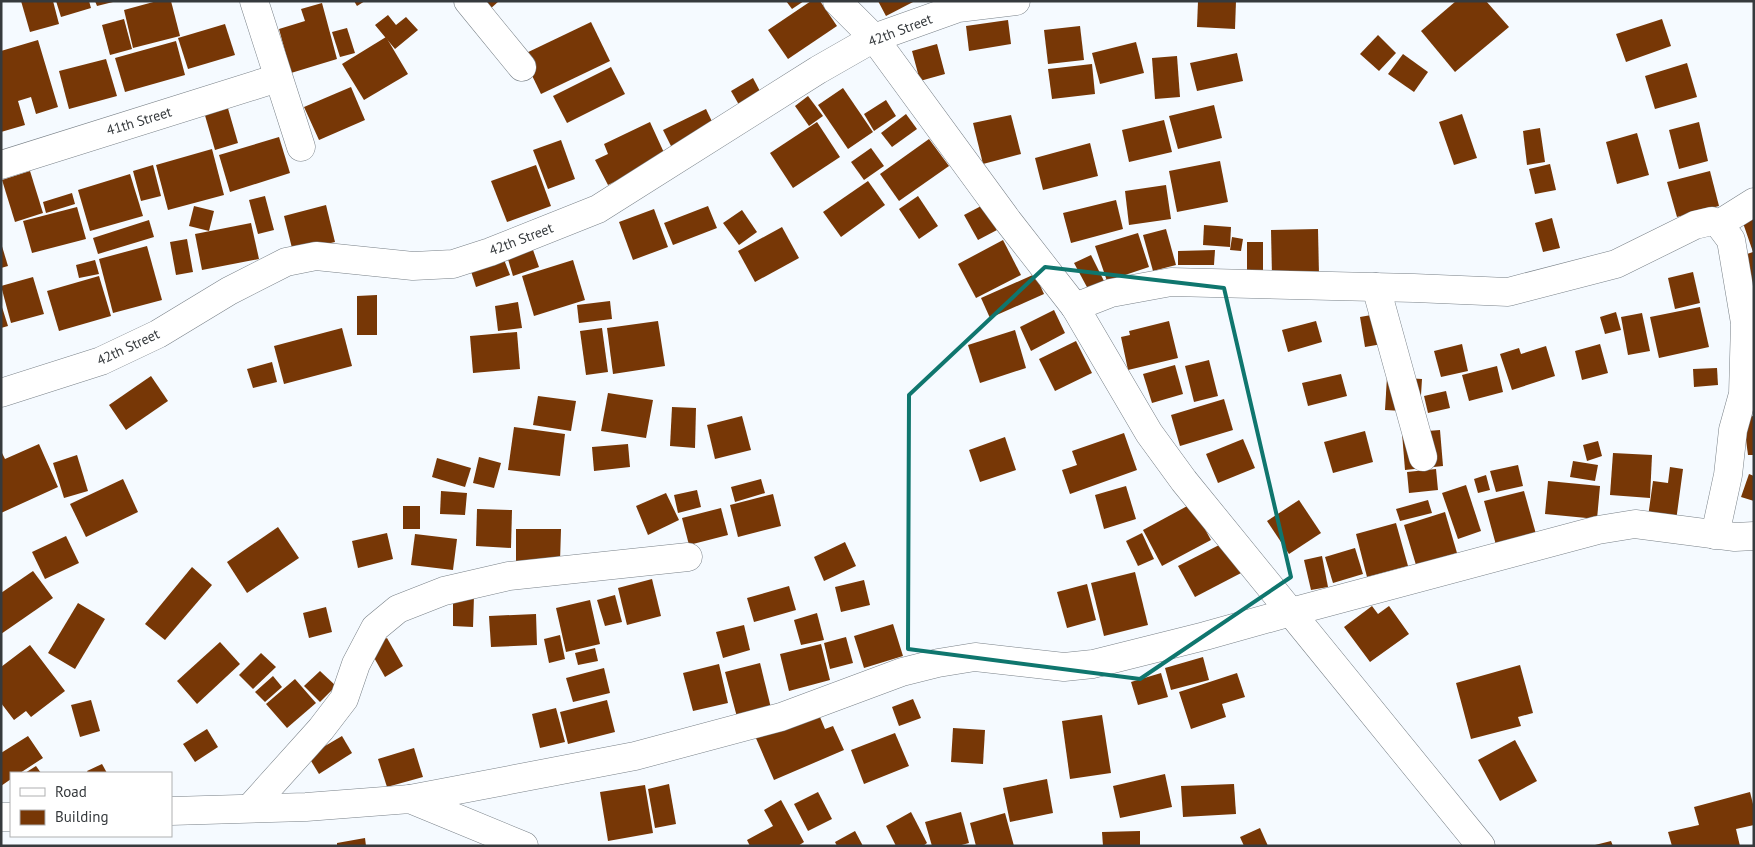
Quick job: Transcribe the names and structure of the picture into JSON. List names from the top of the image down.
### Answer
{
  "streets": {
    "street": ["42th Street", "41th Street"]
  },
  "legend": ["Road", "Building"]
}
